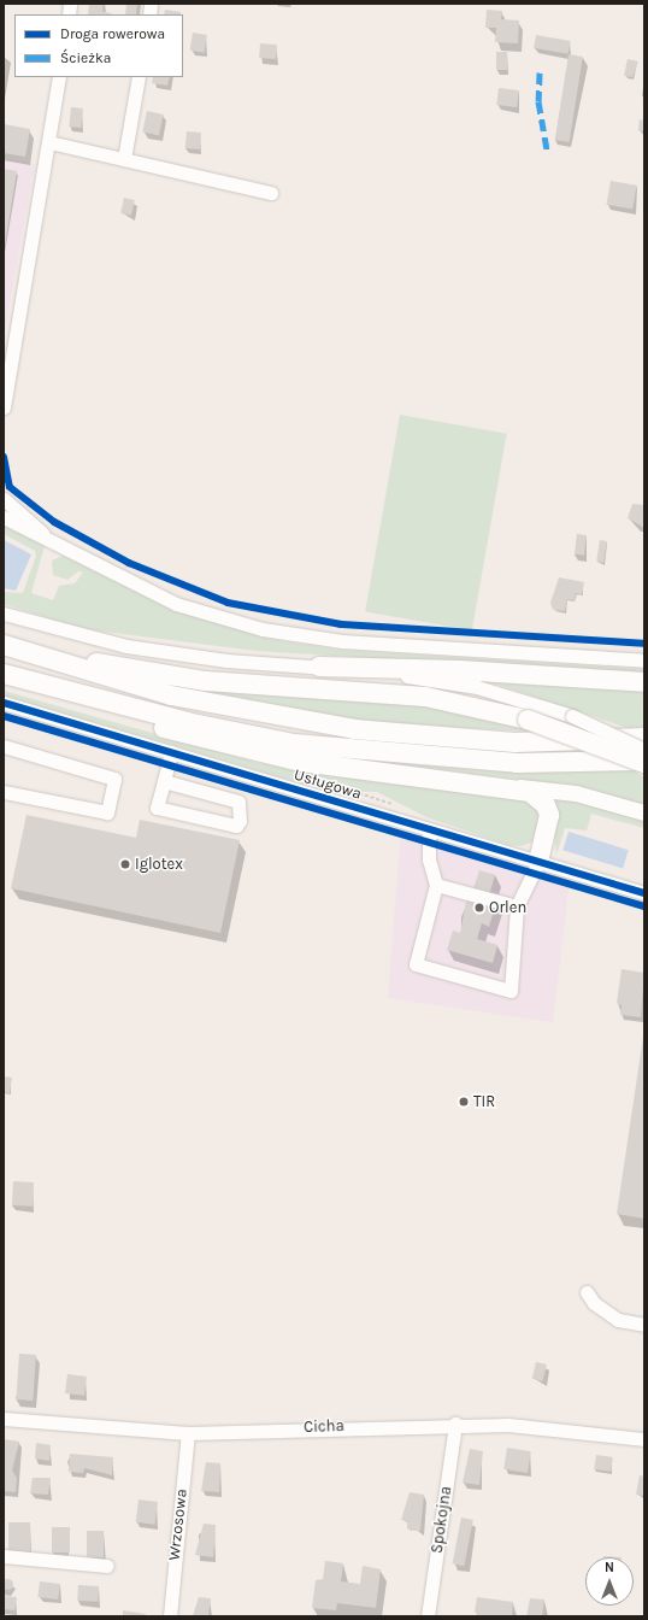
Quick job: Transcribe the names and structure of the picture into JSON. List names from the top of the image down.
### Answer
{
  "streets": {
    "street": [
      "Usługowa",
      "Cicha",
      "Spokojna",
      "Wrzosowa"
    ]
  },
  "crossings": [
    ["Cicha", "Spokojna"],
    ["Cicha", "Wrzosowa"]
  ],
  "places": ["Iglotex", "Orlen", "TIR"],
  "legend": ["Droga rowerowa", "Ścieżka"],
  "north": "top"
}
